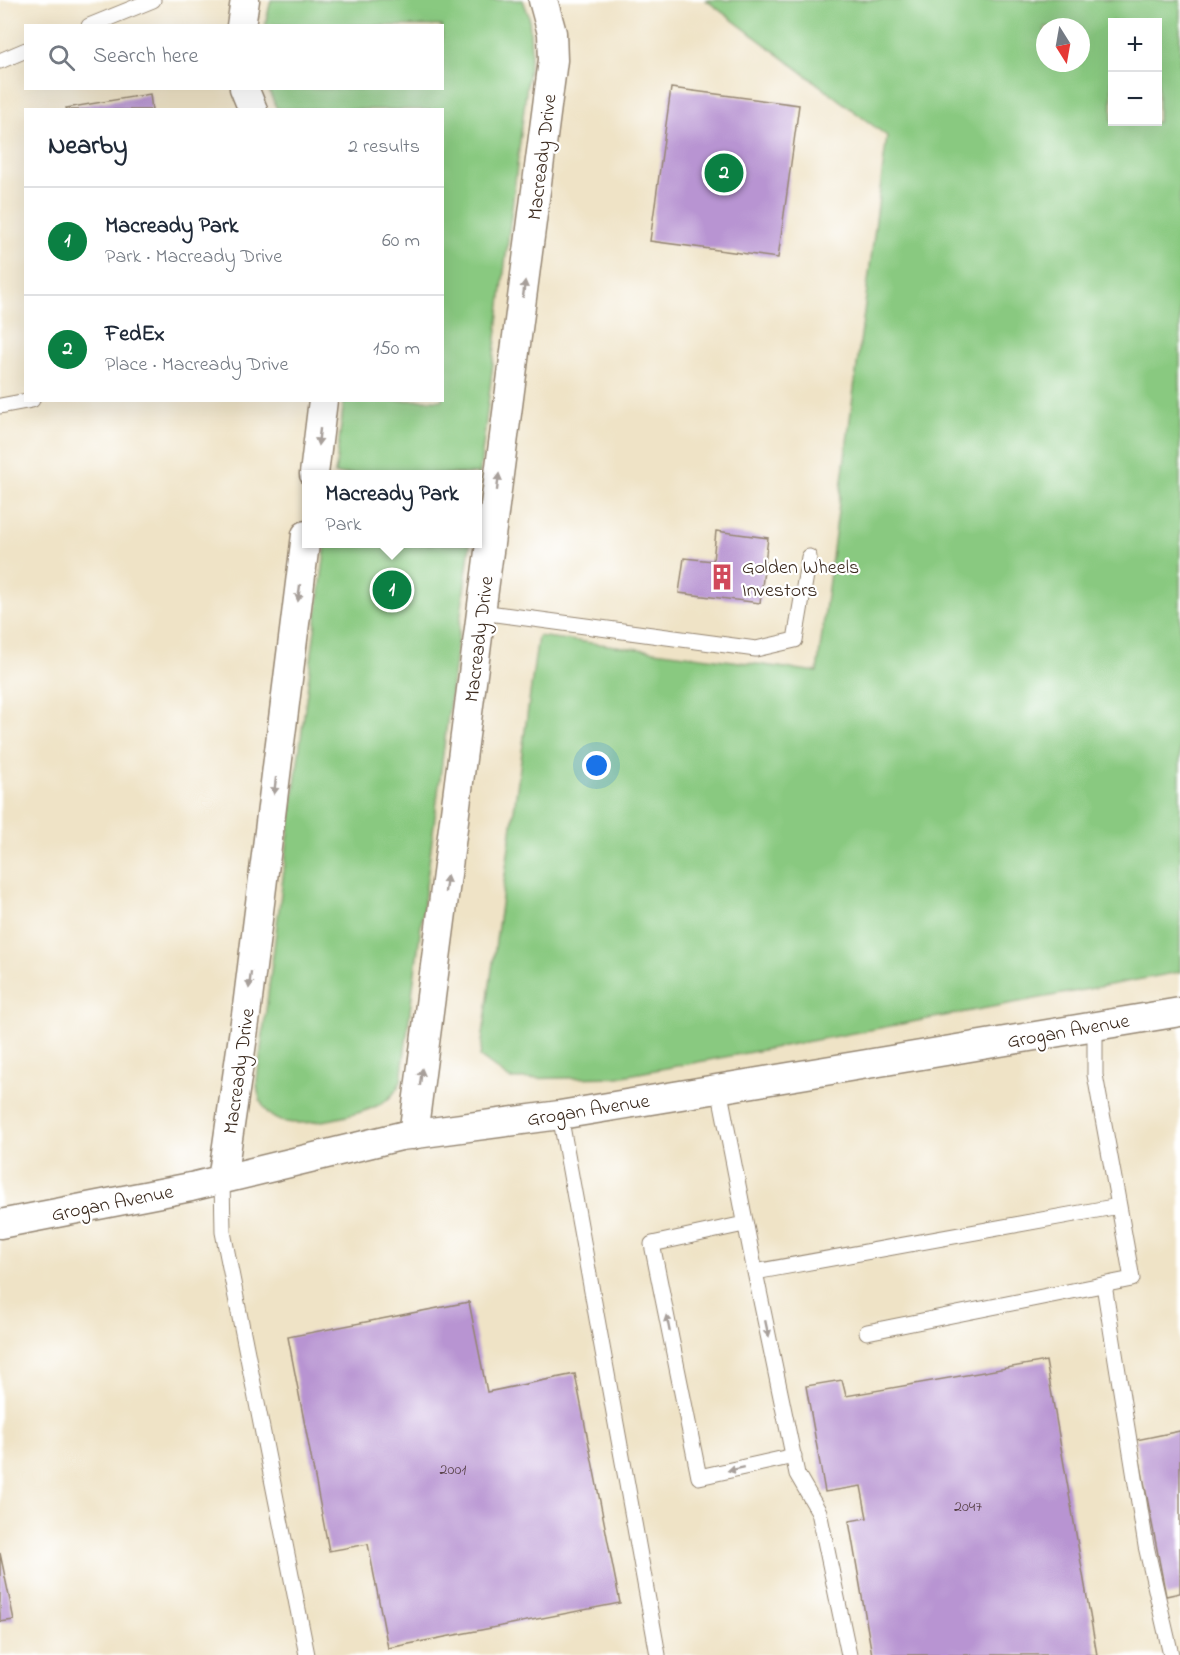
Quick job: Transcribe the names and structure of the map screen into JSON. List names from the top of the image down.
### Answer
{
  "streets": {
    "street": ["Macready Drive", "Grogan Avenue"]
  },
  "crossings": [
    ["Macready Drive", "Grogan Avenue"]
  ],
  "places": {
    "building": ["Golden Wheels Investors"]
  },
  "house_numbers": ["2001", "2047"],
  "north": "bottom",
  "page": {
    "map_buttons": ["+", "−"],
    "search": "Search here",
    "heading": ["Nearby", "2 results"],
    "pins": ["2", "1"],
    "list": [
      {
        "mark": "1",
        "name": "Macready Park",
        "note": "Park · Macready Drive",
        "value": "60 m"
      },
      {
        "mark": "2",
        "name": "FedEx",
        "note": "Place · Macready Drive",
        "value": "150 m"
      }
    ],
    "popup": ["Macready Park", "Park"]
  }
}
